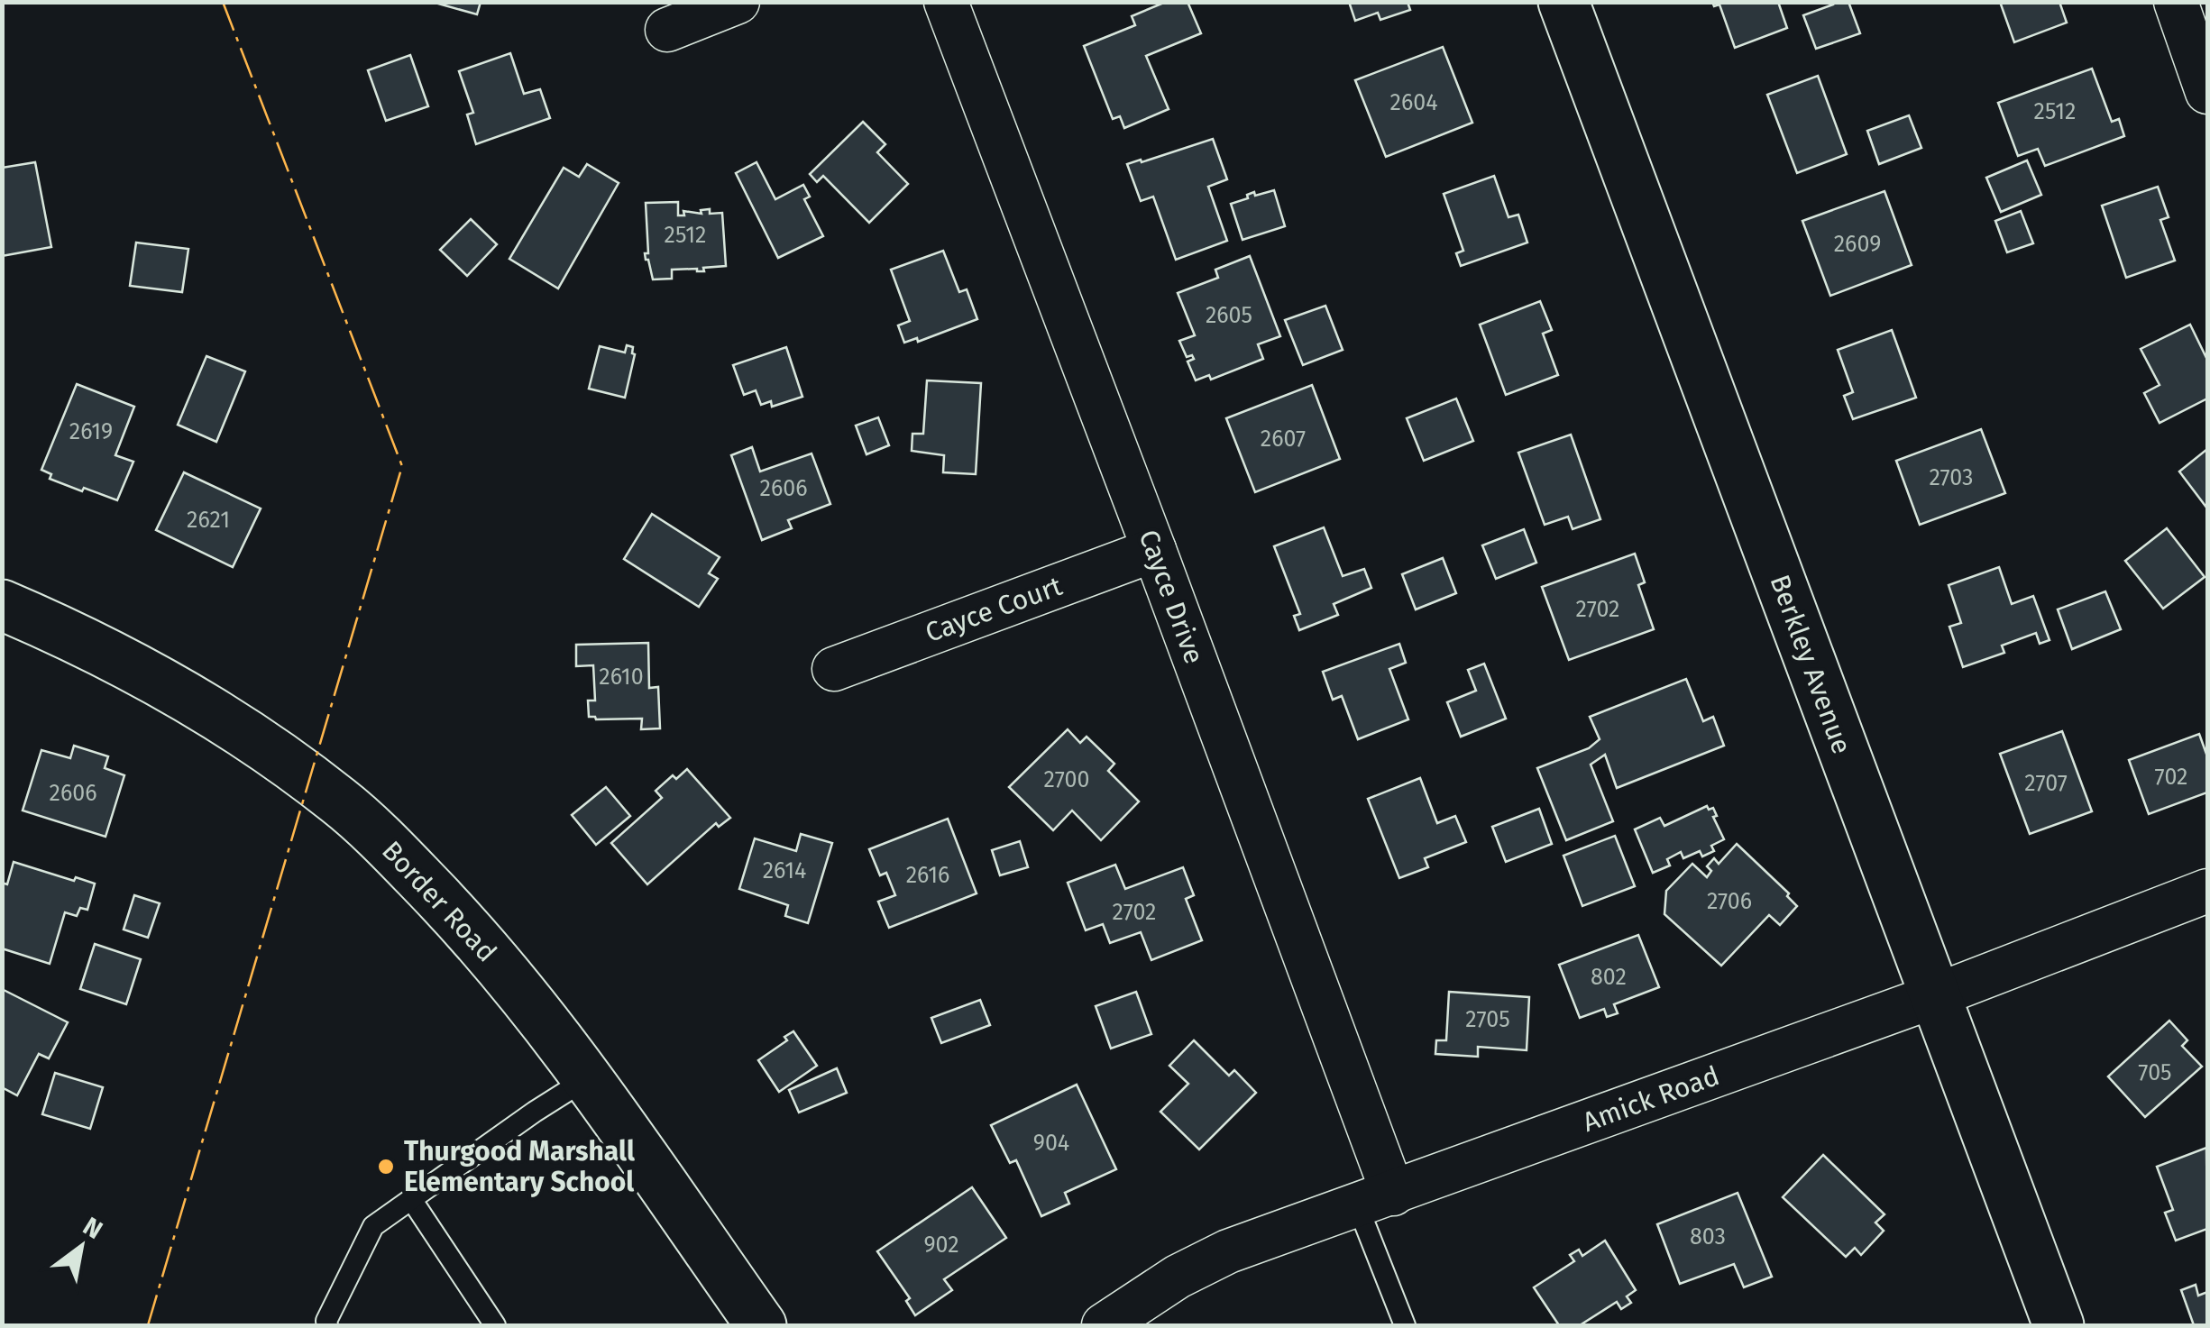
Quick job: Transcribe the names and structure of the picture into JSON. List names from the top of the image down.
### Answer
{
  "streets": {
    "street": [
      "Cayce Drive",
      "Cayce Court",
      "Berkley Avenue",
      "Border Road",
      "Amick Road"
    ]
  },
  "crossings": [
    ["Cayce Drive", "Cayce Court"],
    ["Cayce Drive", "Amick Road"],
    ["Berkley Avenue", "Amick Road"]
  ],
  "places": ["Thurgood Marshall Elementary School"],
  "house_numbers": [
    "2604",
    "2512",
    "2512",
    "2609",
    "2605",
    "2619",
    "2607",
    "2703",
    "2606",
    "2621",
    "2702",
    "2610",
    "702",
    "2700",
    "2707",
    "2606",
    "2614",
    "2616",
    "2706",
    "2702",
    "802",
    "2705",
    "705",
    "904",
    "803",
    "902"
  ],
  "north": "top right"
}
